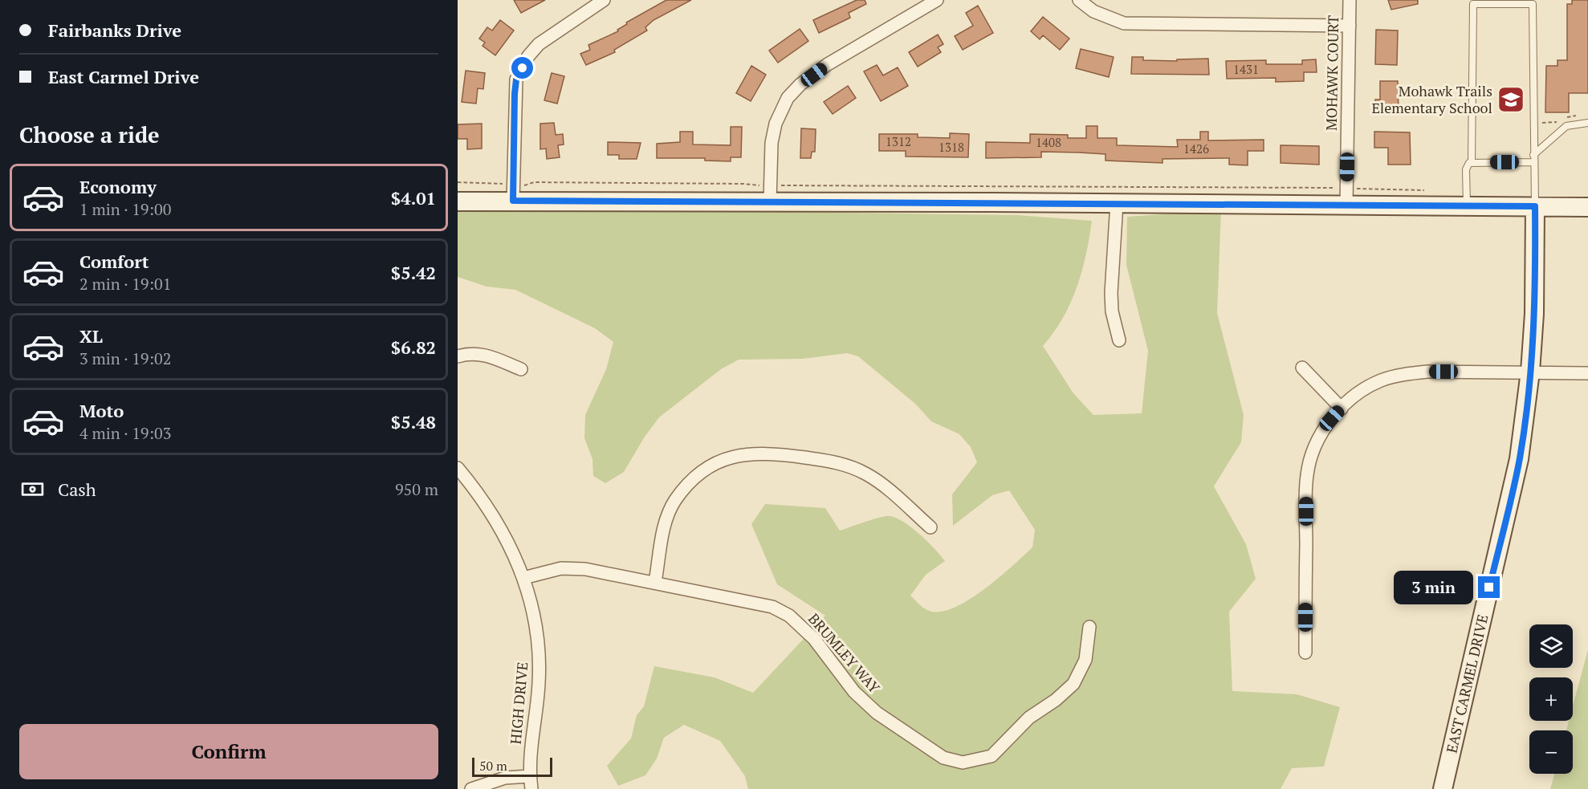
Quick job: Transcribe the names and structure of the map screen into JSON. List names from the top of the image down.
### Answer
{
  "streets": {
    "street": [
      "MOHAWK COURT",
      "BRUMLEY WAY",
      "EAST CARMEL DRIVE",
      "HIGH DRIVE"
    ]
  },
  "crossings": [
    ["BRUMLEY WAY", "HIGH DRIVE"]
  ],
  "places": {
    "school or university": ["Mohawk Trails Elementary School"]
  },
  "house_numbers": [
    "1431",
    "1312",
    "1408",
    "1318",
    "1426"
  ],
  "scale_bar": "50 m",
  "page": {
    "banner": ["Fairbanks Drive", "East Carmel Drive"],
    "heading": "Choose a ride",
    "list": [
      {
        "name": "Economy",
        "note": "1 min · 19:00",
        "value": "$4.01"
      },
      {
        "name": "Comfort",
        "note": "2 min · 19:01",
        "value": "$5.42"
      },
      {
        "name": "XL",
        "note": "3 min · 19:02",
        "value": "$6.82"
      },
      {
        "name": "Moto",
        "note": "4 min · 19:03",
        "value": "$5.48"
      }
    ],
    "pay": ["Cash", "950 m"],
    "bubble": "3 min",
    "map_buttons": ["+", "−"],
    "buttons": "Confirm",
    "scale": "50 m"
  }
}
